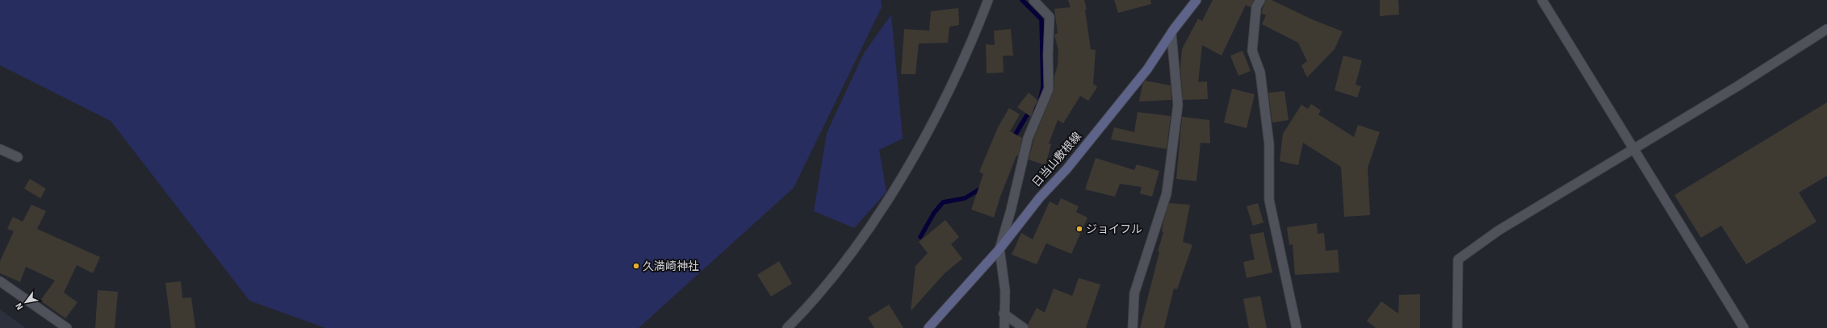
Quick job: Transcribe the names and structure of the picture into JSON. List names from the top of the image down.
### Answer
{
  "streets": {
    "main road": ["日当山敷根線"]
  },
  "places": ["ジョイフル", "久満崎神社"],
  "north": "bottom left"
}
